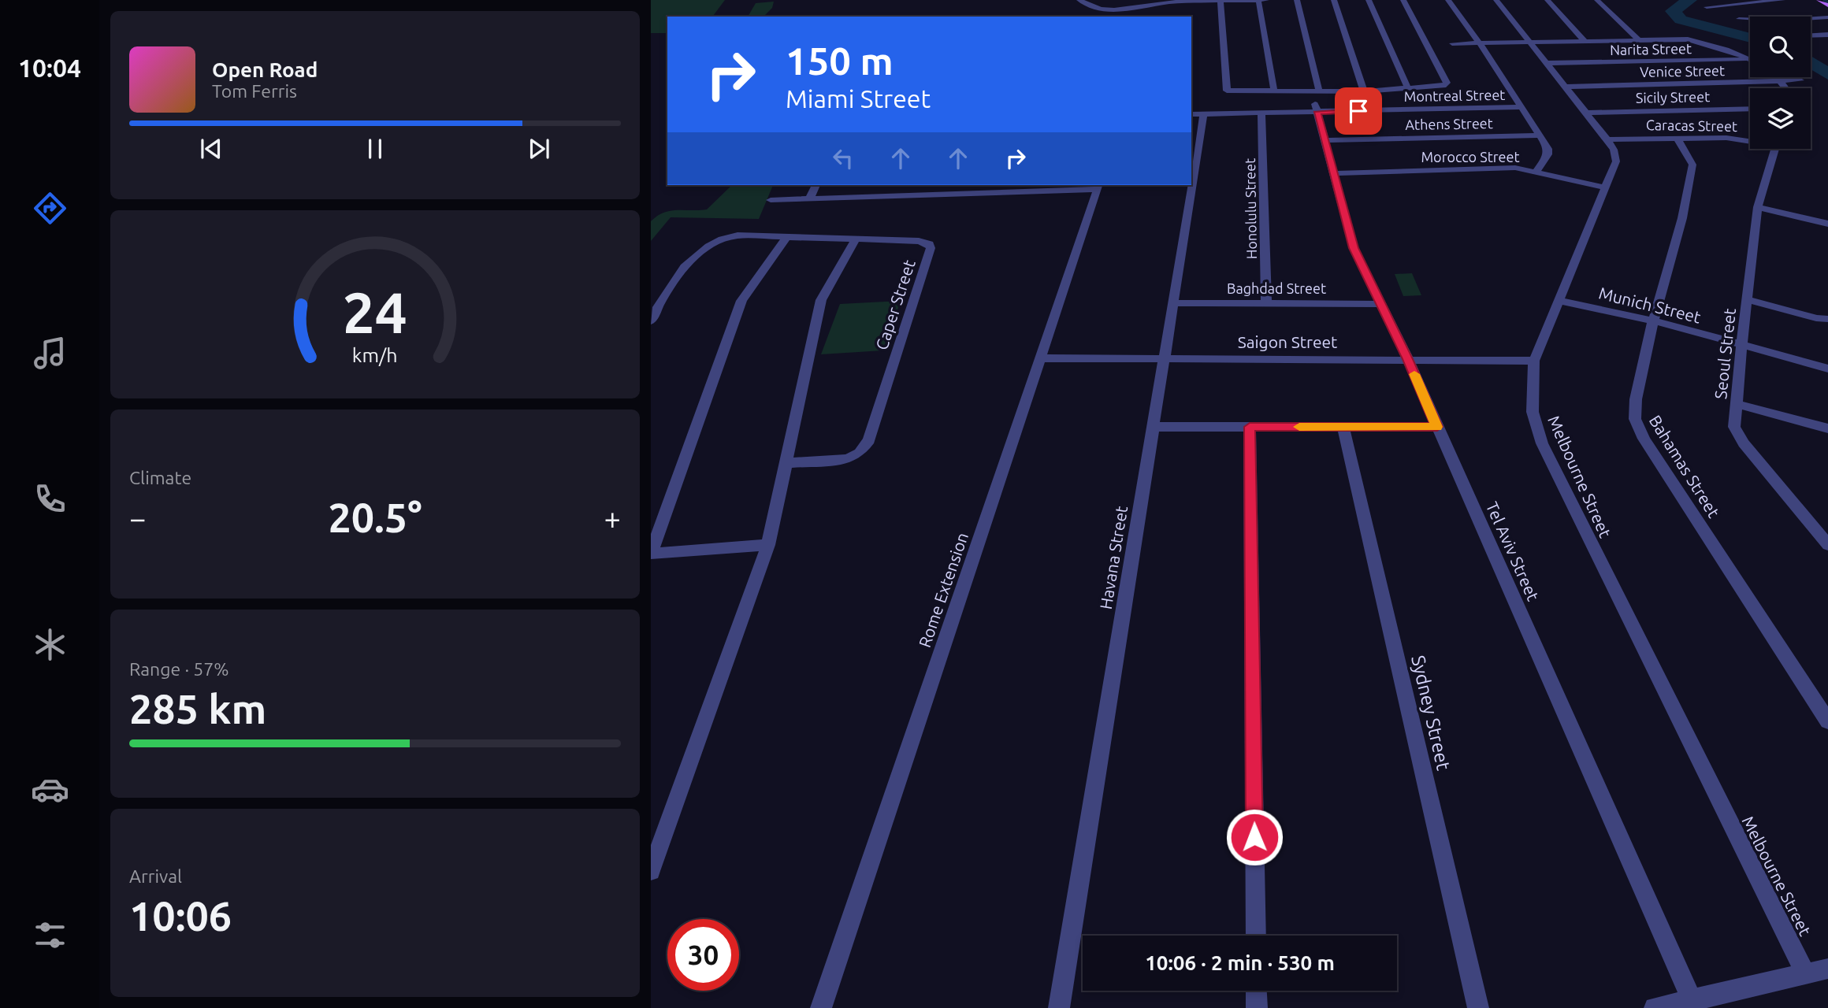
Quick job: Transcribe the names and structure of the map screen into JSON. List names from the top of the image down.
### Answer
{
  "streets": {
    "street": [
      "Narita Street",
      "Venice Street",
      "Montreal Street",
      "Sicily Street",
      "Athens Street",
      "Caracas Street",
      "Morocco Street",
      "Honolulu Street",
      "Baghdad Street",
      "Caper Street",
      "Munich Street",
      "Saigon Street",
      "Seoul Street",
      "Bahamas Street",
      "Melbourne Street",
      "Tel Aviv Street",
      "Havana Street",
      "Rome Extension",
      "Sydney Street"
    ]
  },
  "crossings": [
    ["Narita Street", "Melbourne Street"],
    ["Venice Street", "Melbourne Street"],
    ["Montreal Street", "Honolulu Street"],
    ["Montreal Street", "Tel Aviv Street"],
    ["Montreal Street", "Havana Street"],
    ["Sicily Street", "Melbourne Street"],
    ["Athens Street", "Tel Aviv Street"],
    ["Caracas Street", "Bahamas Street"],
    ["Caracas Street", "Melbourne Street"],
    ["Morocco Street", "Melbourne Street"],
    ["Morocco Street", "Tel Aviv Street"],
    ["Honolulu Street", "Baghdad Street"],
    ["Baghdad Street", "Tel Aviv Street"],
    ["Baghdad Street", "Havana Street"],
    ["Munich Street", "Seoul Street"],
    ["Munich Street", "Bahamas Street"],
    ["Munich Street", "Melbourne Street"],
    ["Saigon Street", "Melbourne Street"],
    ["Saigon Street", "Tel Aviv Street"],
    ["Saigon Street", "Havana Street"],
    ["Saigon Street", "Rome Extension"]
  ],
  "page": {
    "tabs": "10:04",
    "turn": ["150 m", "Miami Street"],
    "song": ["Open Road", "Tom Ferris"],
    "tile": [
      "Climate",
      ["Range · 57%", "285 km"],
      ["Arrival", "10:06"]
    ],
    "heat": ["−", "20.5°", "+"],
    "limit": "30",
    "trip": "10:06 · 2 min · 530 m",
    "gauge": ["24", "km/h"]
  }
}
